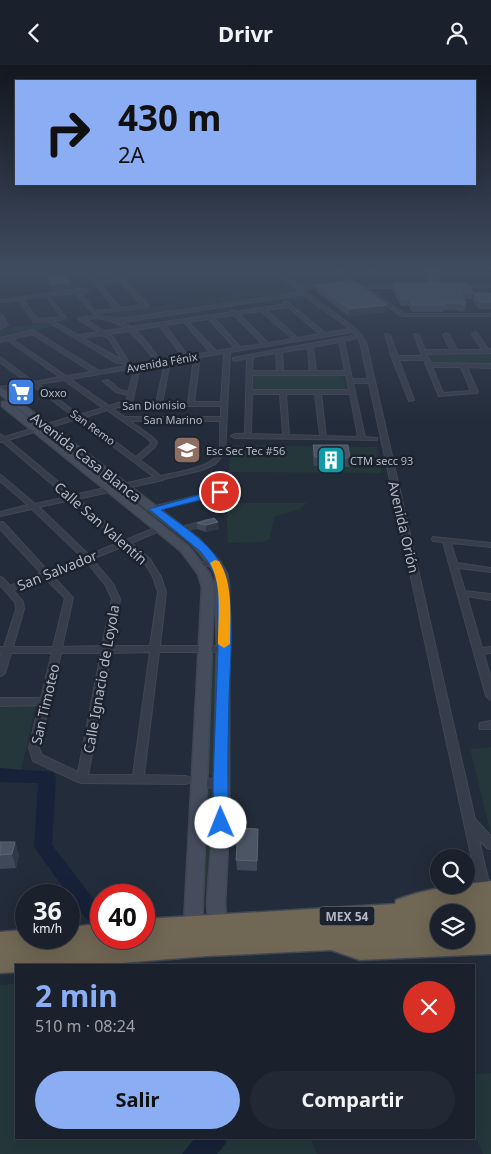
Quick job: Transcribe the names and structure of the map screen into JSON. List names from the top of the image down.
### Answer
{
  "streets": {
    "highway": ["MEX 54"],
    "street": [
      "Avenida Fénix",
      "San Dionisio",
      "San Marino",
      "San Remo",
      "Avenida Casa Blanca",
      "Calle San Valentín",
      "Avenida Orión",
      "San Salvador",
      "Calle Ignacio de Loyola",
      "San Timoteo"
    ]
  },
  "crossings": [
    ["Avenida Fénix", "San Remo"],
    ["Avenida Fénix", "Avenida Casa Blanca"],
    ["Avenida Fénix", "Avenida Orión"],
    ["San Dionisio", "San Remo"],
    ["San Dionisio", "Avenida Casa Blanca"],
    ["San Dionisio", "Calle San Valentín"],
    ["Avenida Casa Blanca", "San Salvador"],
    ["Avenida Casa Blanca", "MEX 54"],
    ["Calle San Valentín", "San Salvador"],
    ["Calle San Valentín", "San Timoteo"],
    ["Avenida Orión", "MEX 54"],
    ["San Salvador", "Calle Ignacio de Loyola"],
    ["San Salvador", "San Timoteo"],
    ["Calle Ignacio de Loyola", "San Timoteo"]
  ],
  "places": {
    "supermarket": ["Oxxo"],
    "school or university": ["Esc Sec Tec #56"],
    "building": ["CTM secc 93"]
  },
  "page": {
    "header": "Drivr",
    "turn": ["430 m", "2A"],
    "speed": "36 km/h",
    "limit": "40",
    "heading": ["2 min", "510 m · 08:24"],
    "buttons": ["Salir", "Compartir"]
  }
}
